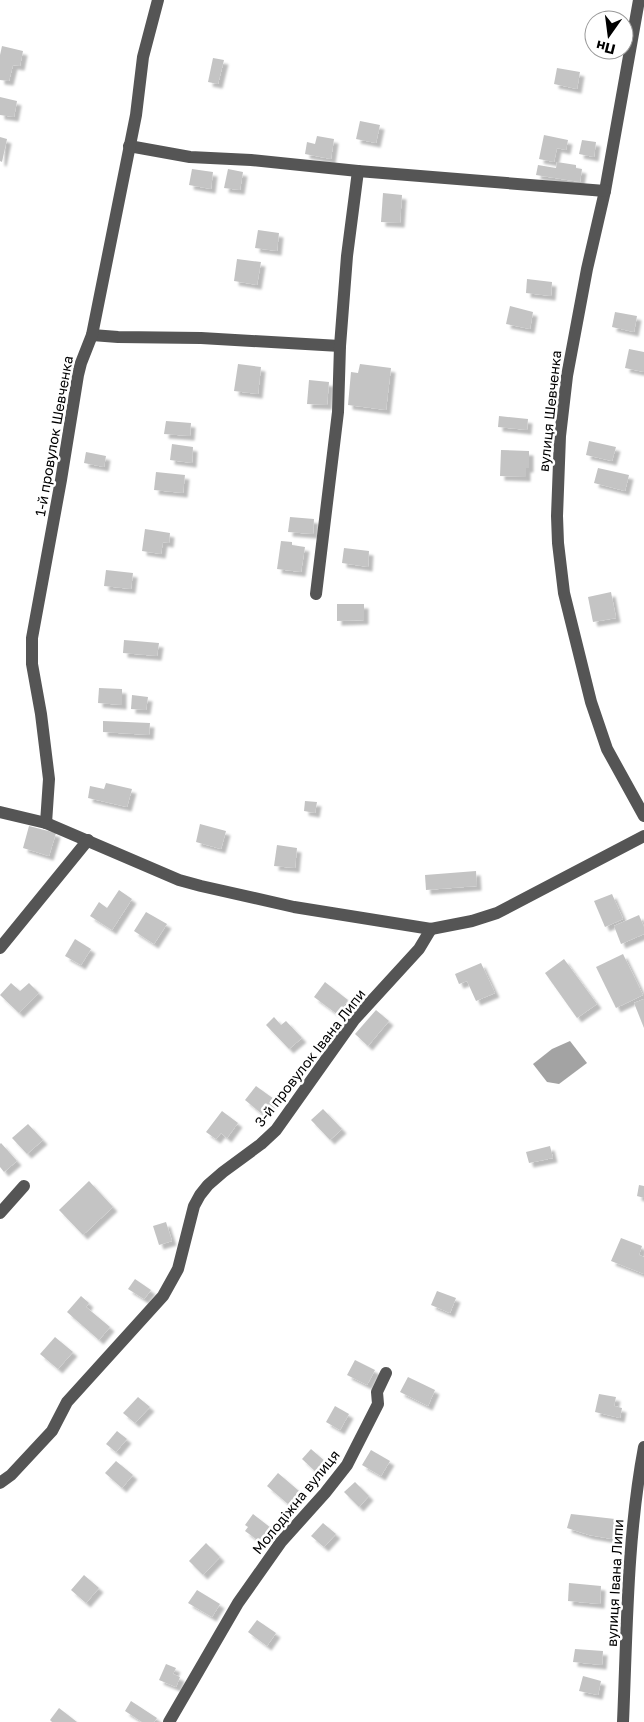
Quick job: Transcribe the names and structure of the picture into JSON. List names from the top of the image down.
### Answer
{
  "streets": {
    "street": [
      "вулиця Шевченка",
      "1-й провулок Шевченка",
      "3-й провулок Івана Липи",
      "Молодіжна вулиця",
      "вулиця Івана Липи"
    ]
  },
  "north": "bottom"
}
